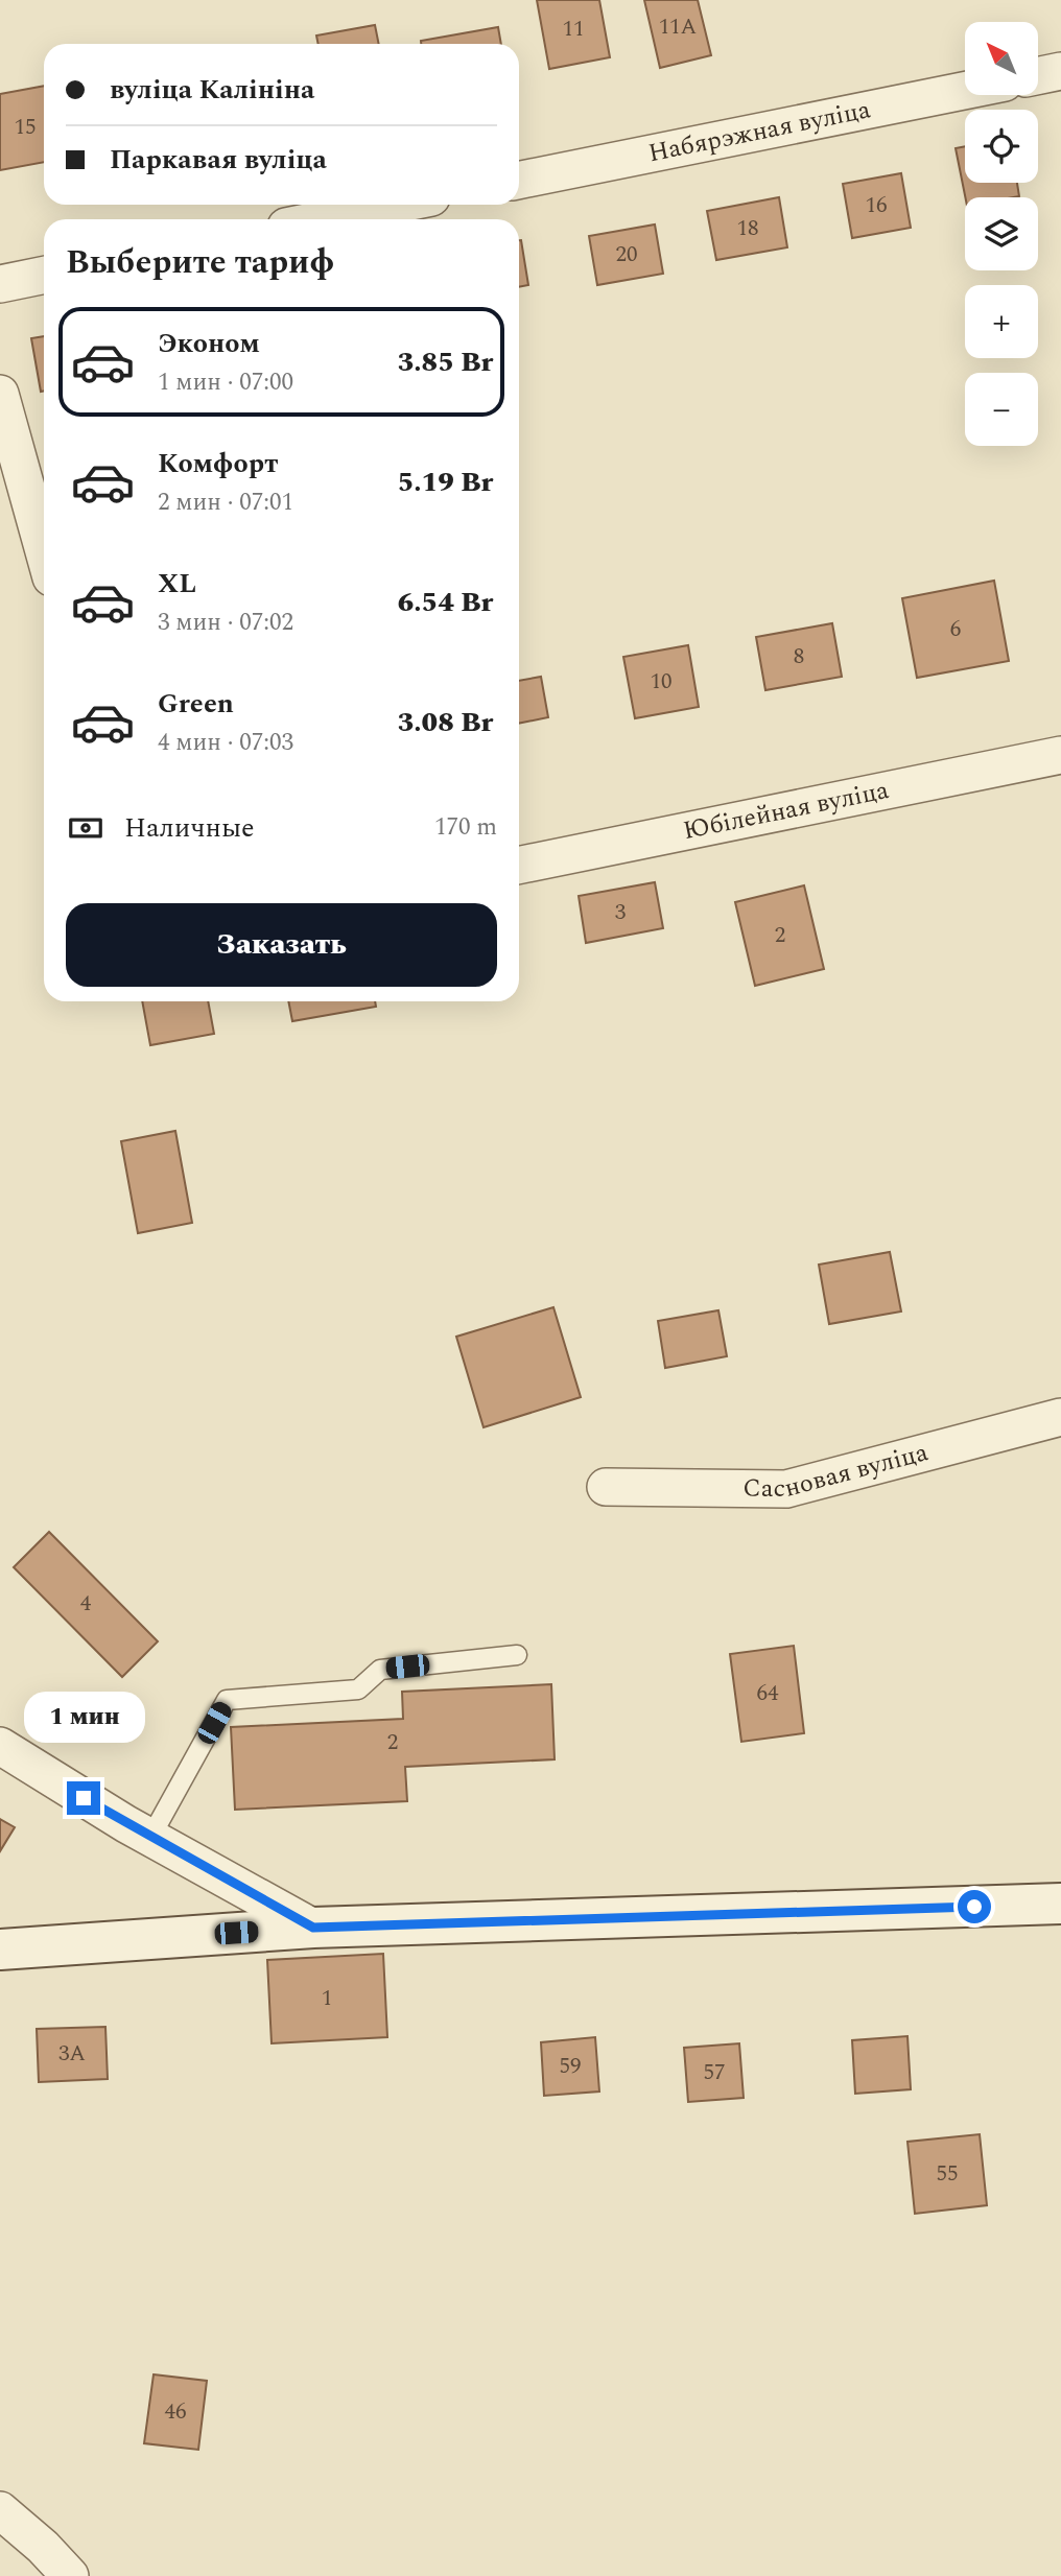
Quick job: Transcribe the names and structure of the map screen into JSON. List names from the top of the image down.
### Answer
{
  "streets": {
    "street": ["Набярэжная вуліца", "Юбілейная вуліца", "Сасновая вуліца"]
  },
  "house_numbers": [
    "11А",
    "11",
    "15",
    "16",
    "18",
    "20",
    "6",
    "8",
    "10",
    "3",
    "2",
    "4",
    "64",
    "2",
    "1",
    "3А",
    "59",
    "57",
    "55",
    "46"
  ],
  "north": "top left",
  "page": {
    "map_buttons": ["+", "−"],
    "banner": ["вуліца Калініна", "Паркавая вуліца"],
    "heading": "Выберите тариф",
    "list": [
      {
        "name": "Эконом",
        "note": "1 мин · 07:00",
        "value": "3.85 Br"
      },
      {
        "name": "Комфорт",
        "note": "2 мин · 07:01",
        "value": "5.19 Br"
      },
      {
        "name": "XL",
        "note": "3 мин · 07:02",
        "value": "6.54 Br"
      },
      {
        "name": "Green",
        "note": "4 мин · 07:03",
        "value": "3.08 Br"
      }
    ],
    "pay": ["Наличные", "170 m"],
    "buttons": "Заказать",
    "bubble": "1 мин"
  }
}
